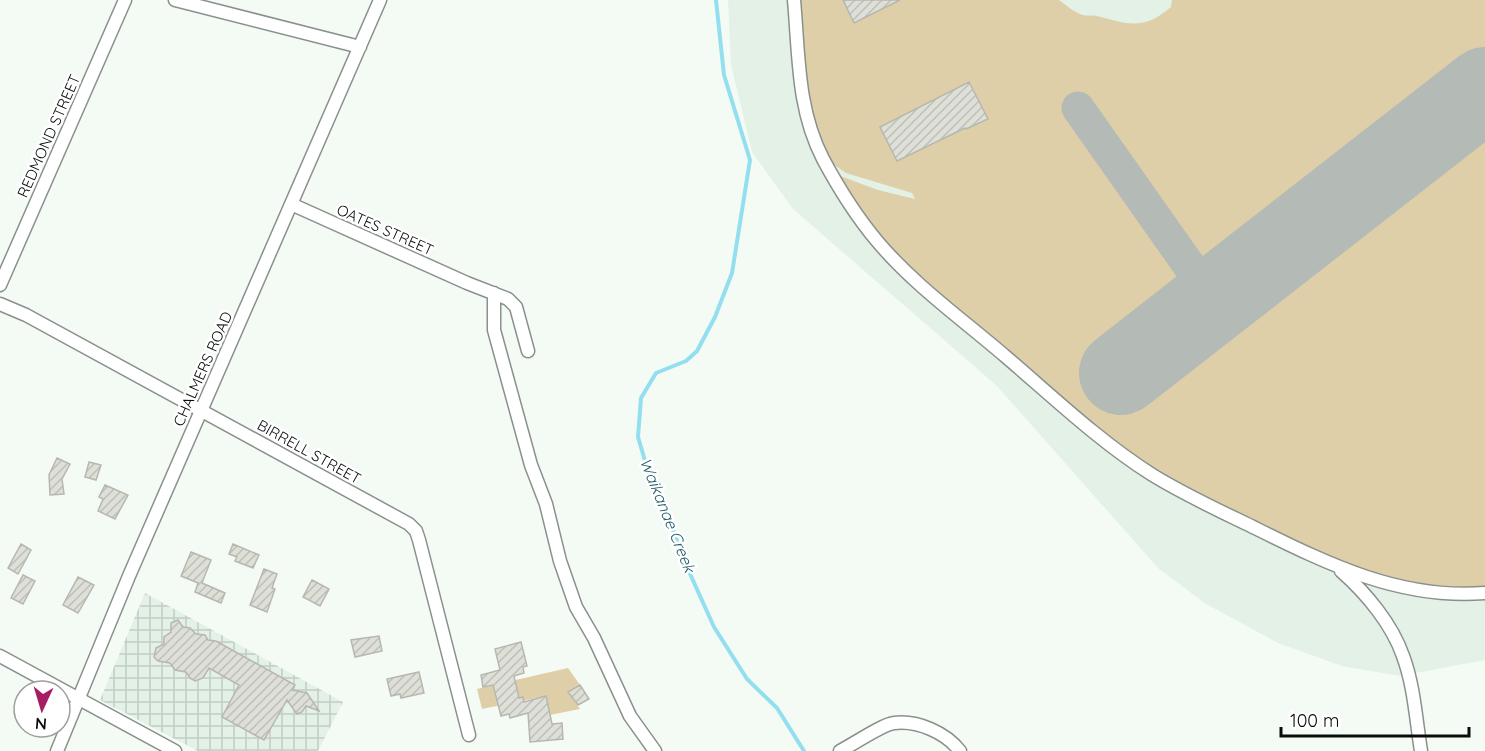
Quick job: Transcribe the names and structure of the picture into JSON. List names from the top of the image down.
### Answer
{
  "streets": {
    "street": [
      "REDMOND STREET",
      "OATES STREET",
      "CHALMERS ROAD",
      "BIRRELL STREET"
    ]
  },
  "crossings": [
    ["OATES STREET", "CHALMERS ROAD"],
    ["CHALMERS ROAD", "BIRRELL STREET"]
  ],
  "water": ["Waikanae Creek"],
  "scale_bar": "100 m",
  "north": "bottom"
}
